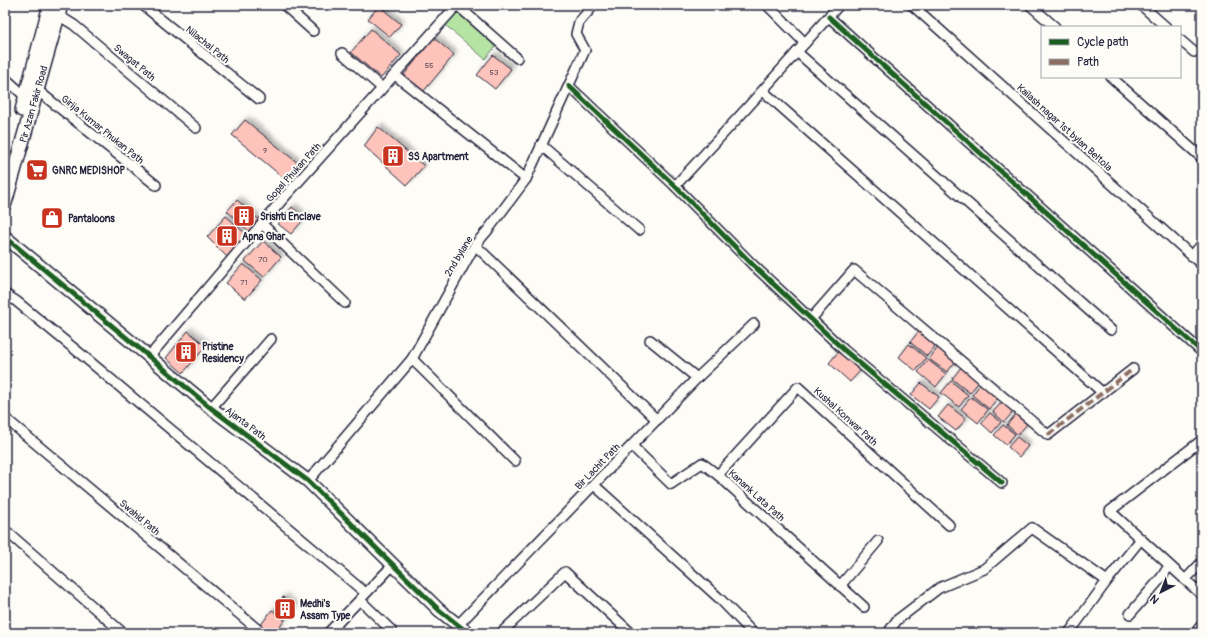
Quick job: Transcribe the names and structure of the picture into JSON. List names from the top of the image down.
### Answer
{
  "streets": {
    "main road": ["Pir Azan Fakir Road"],
    "street": [
      "Nilachal Path",
      "Swagat Path",
      "Kailash nagar 1st bylan Beltola",
      "Girija Kumar Phukan Path",
      "Gopal Phukan Path",
      "2nd bylane",
      "Kushal Konwar Path",
      "Ajanta Path",
      "Bir Lachit Path",
      "Kanank Lata Path",
      "Swahid Path"
    ]
  },
  "crossings": [
    ["Swagat Path", "Pir Azan Fakir Road"],
    ["Pir Azan Fakir Road", "Girija Kumar Phukan Path"],
    ["Gopal Phukan Path", "Ajanta Path"],
    ["2nd bylane", "Ajanta Path"],
    ["Kushal Konwar Path", "Kanank Lata Path"],
    ["Ajanta Path", "Bir Lachit Path"],
    ["Bir Lachit Path", "Kanank Lata Path"]
  ],
  "places": {
    "building": [
      "SS Apartment",
      "Srishti Enclave",
      "Apna Ghar",
      "Pristine Residency",
      "Medhi's Assam Type"
    ],
    "supermarket": ["GNRC MEDISHOP"],
    "shop": ["Pantaloons"]
  },
  "house_numbers": [
    "55",
    "53",
    "9",
    "70",
    "71"
  ],
  "legend": ["Cycle path", "Path"],
  "north": "bottom left"
}
